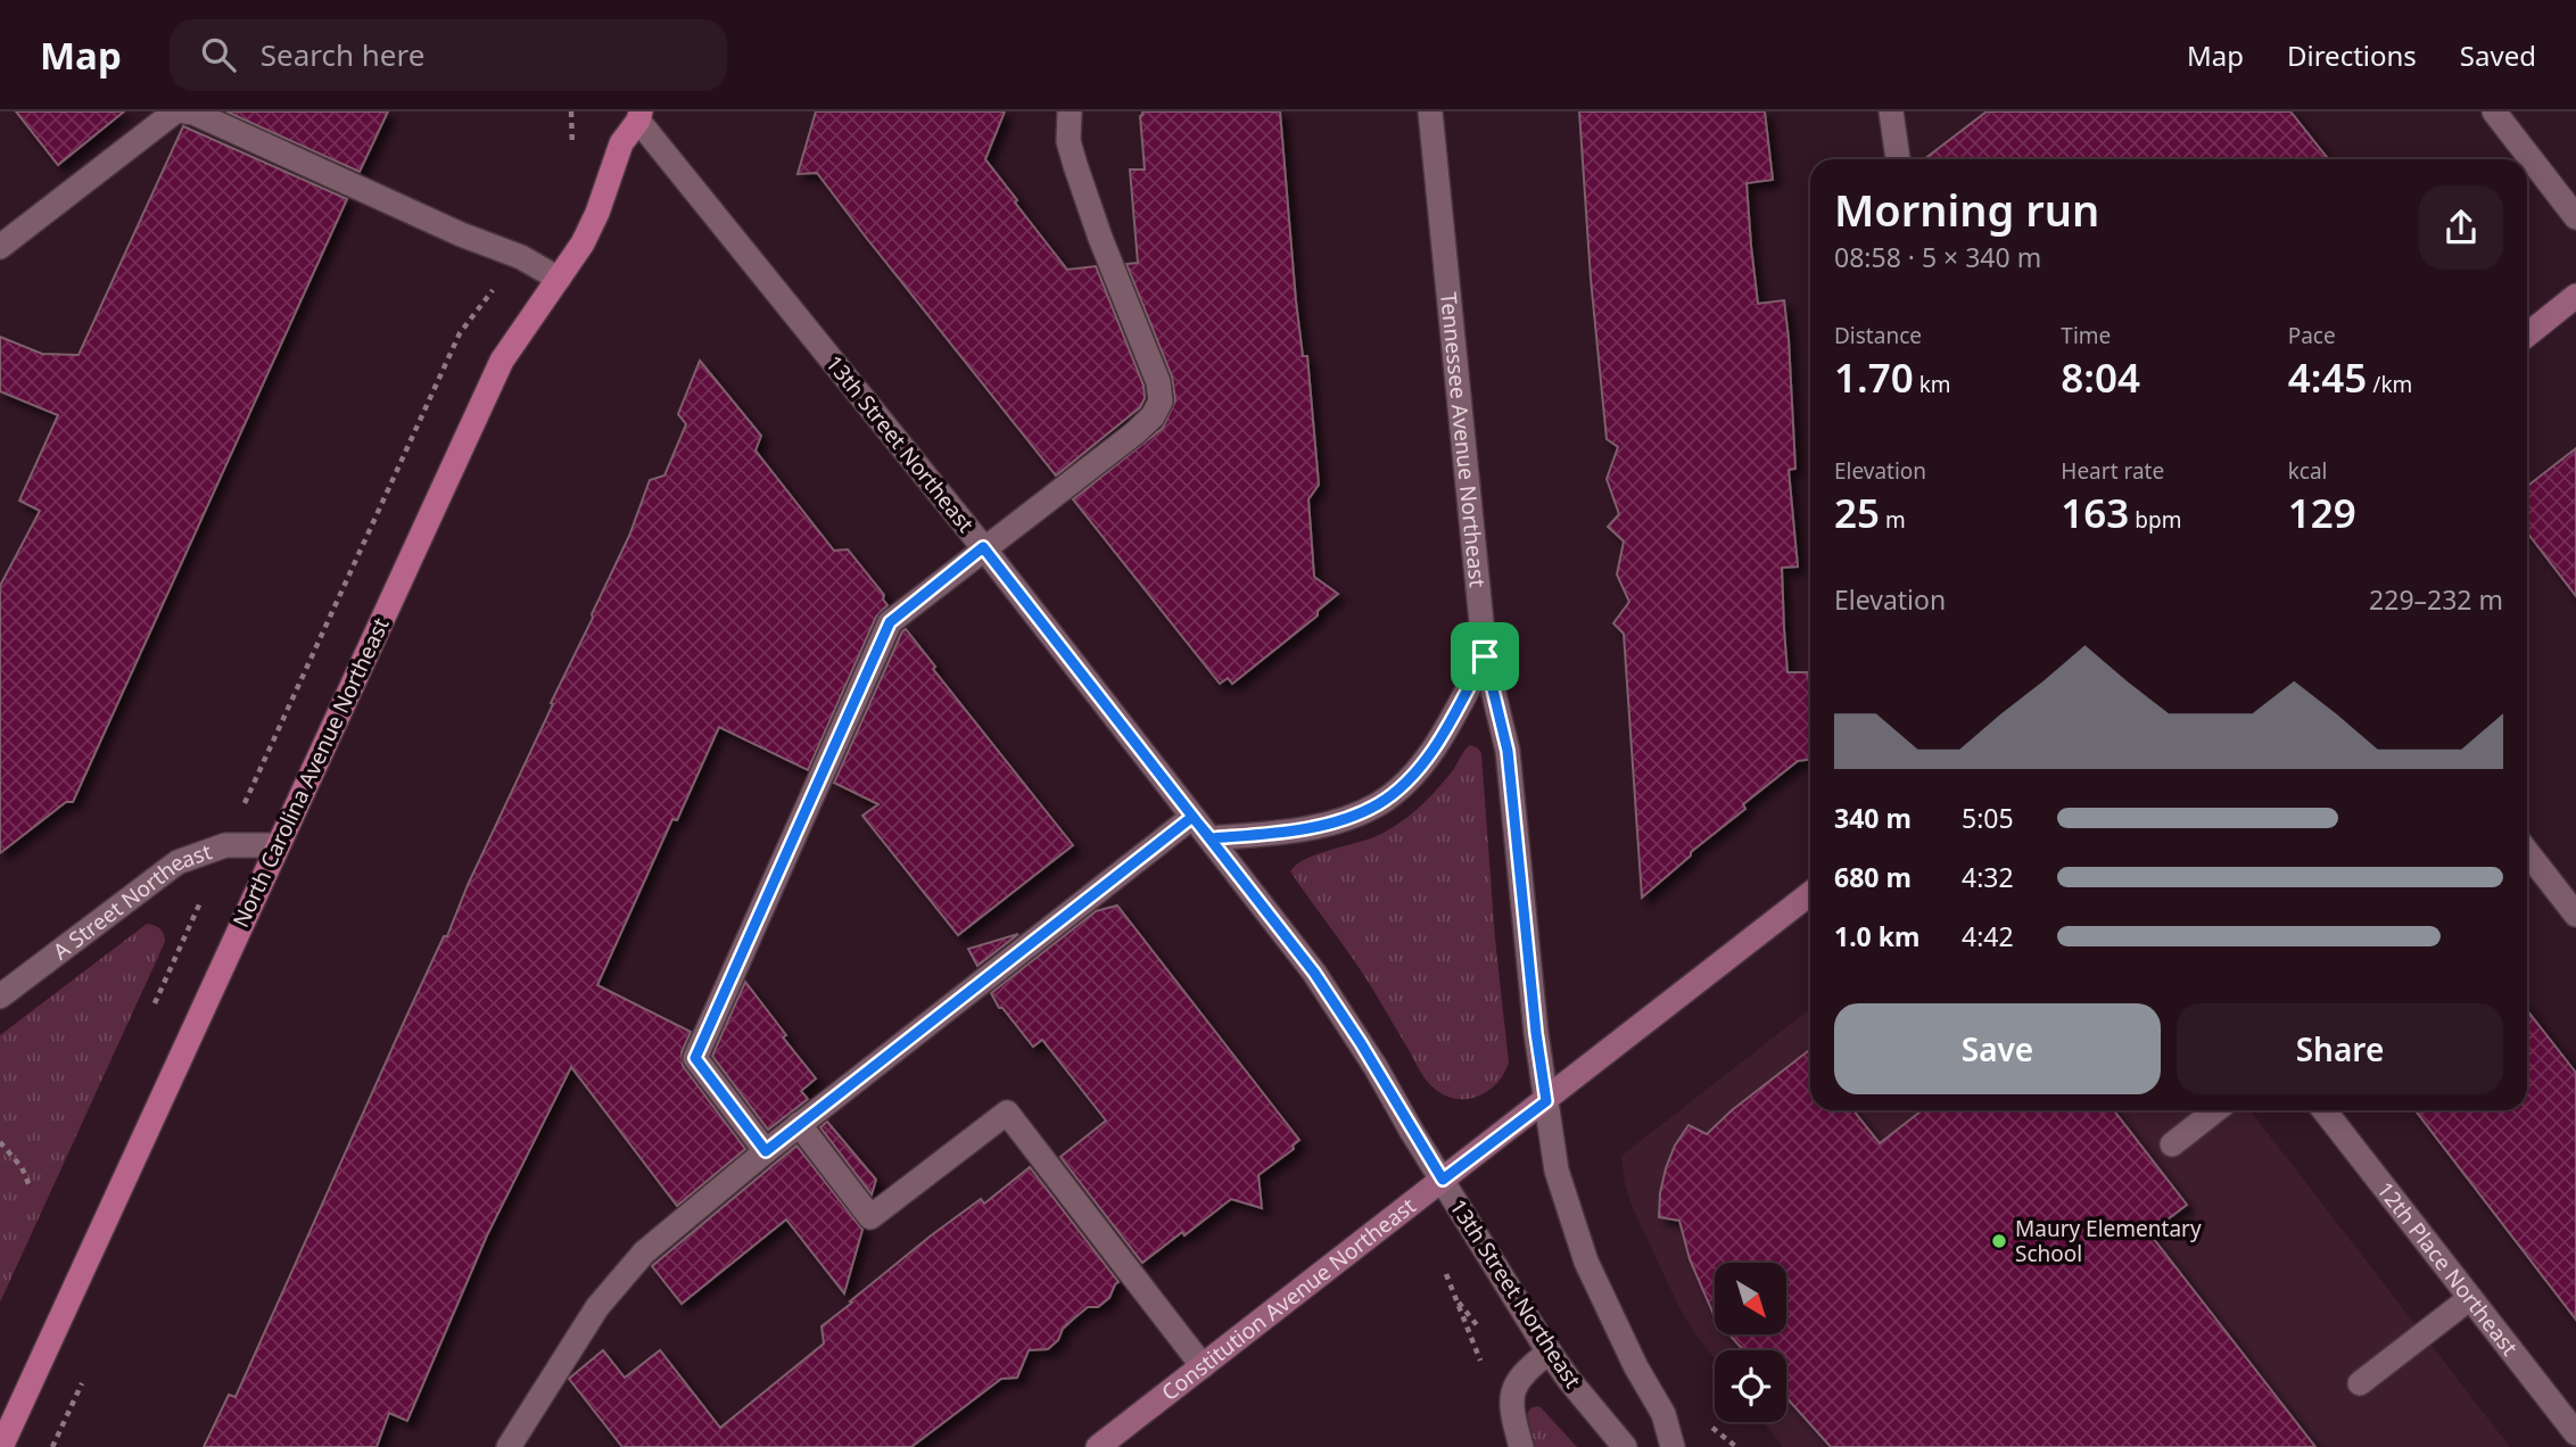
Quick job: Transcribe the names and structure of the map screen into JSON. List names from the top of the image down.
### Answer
{
  "streets": {
    "main road": ["North Carolina Avenue Northeast", "Constitution Avenue Northeast"],
    "street": [
      "Tennessee Avenue Northeast",
      "13th Street Northeast",
      "A Street Northeast",
      "12th Place Northeast"
    ]
  },
  "crossings": [
    ["Tennessee Avenue Northeast", "Constitution Avenue Northeast"],
    ["13th Street Northeast", "North Carolina Avenue Northeast"],
    ["13th Street Northeast", "Constitution Avenue Northeast"],
    ["North Carolina Avenue Northeast", "A Street Northeast"]
  ],
  "places": ["Maury Elementary School"],
  "north": "bottom right",
  "page": {
    "header": "Map",
    "search": "Search here",
    "nav": ["Map", "Directions", "Saved"],
    "heading": ["Morning run", "08:58 · 5 × 340 m"],
    "stats": [
      ["Distance", "1.70 km"],
      ["Time", "8:04"],
      ["Pace", "4:45 /km"],
      ["Elevation", "25 m"],
      ["Heart rate", "163 bpm"],
      ["kcal", "129"]
    ],
    "chart": ["Elevation", "229–232 m"],
    "list": [
      {
        "name": "340 m",
        "note": "5:05"
      },
      {
        "name": "680 m",
        "note": "4:32"
      },
      {
        "name": "1.0 km",
        "note": "4:42"
      }
    ],
    "buttons": ["Save", "Share"]
  }
}
